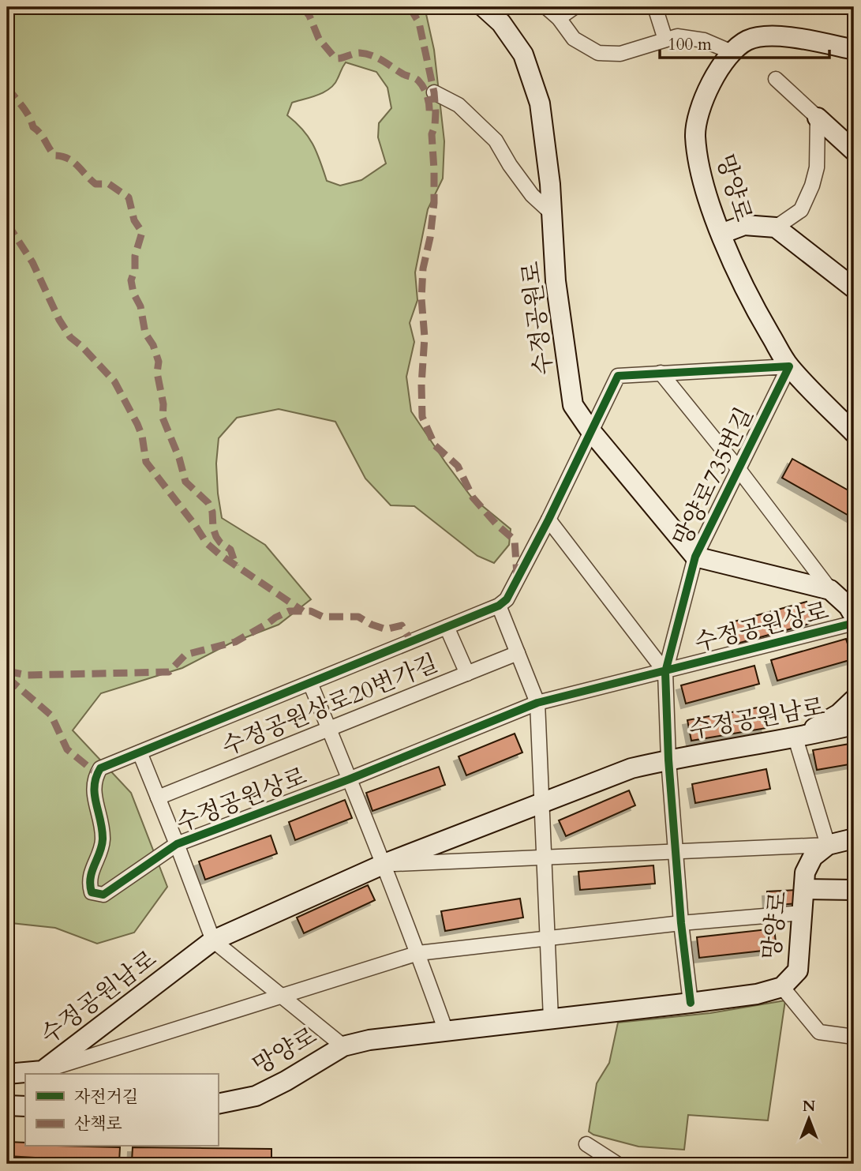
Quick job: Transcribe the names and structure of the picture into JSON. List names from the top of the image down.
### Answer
{
  "streets": {
    "street": [
      "망양로",
      "수정공원로",
      "망양로735번길",
      "수정공원상로",
      "수정공원상로20번가길",
      "수정공원남로"
    ]
  },
  "crossings": [
    ["망양로", "망양로735번길"],
    ["망양로", "수정공원남로"],
    ["수정공원로", "망양로735번길"],
    ["망양로735번길", "수정공원상로"],
    ["망양로735번길", "수정공원남로"],
    ["수정공원상로", "수정공원상로20번가길"],
    ["수정공원상로", "수정공원남로"]
  ],
  "legend": ["자전거길", "산책로"],
  "scale_bar": "100 m",
  "north": "top"
}
